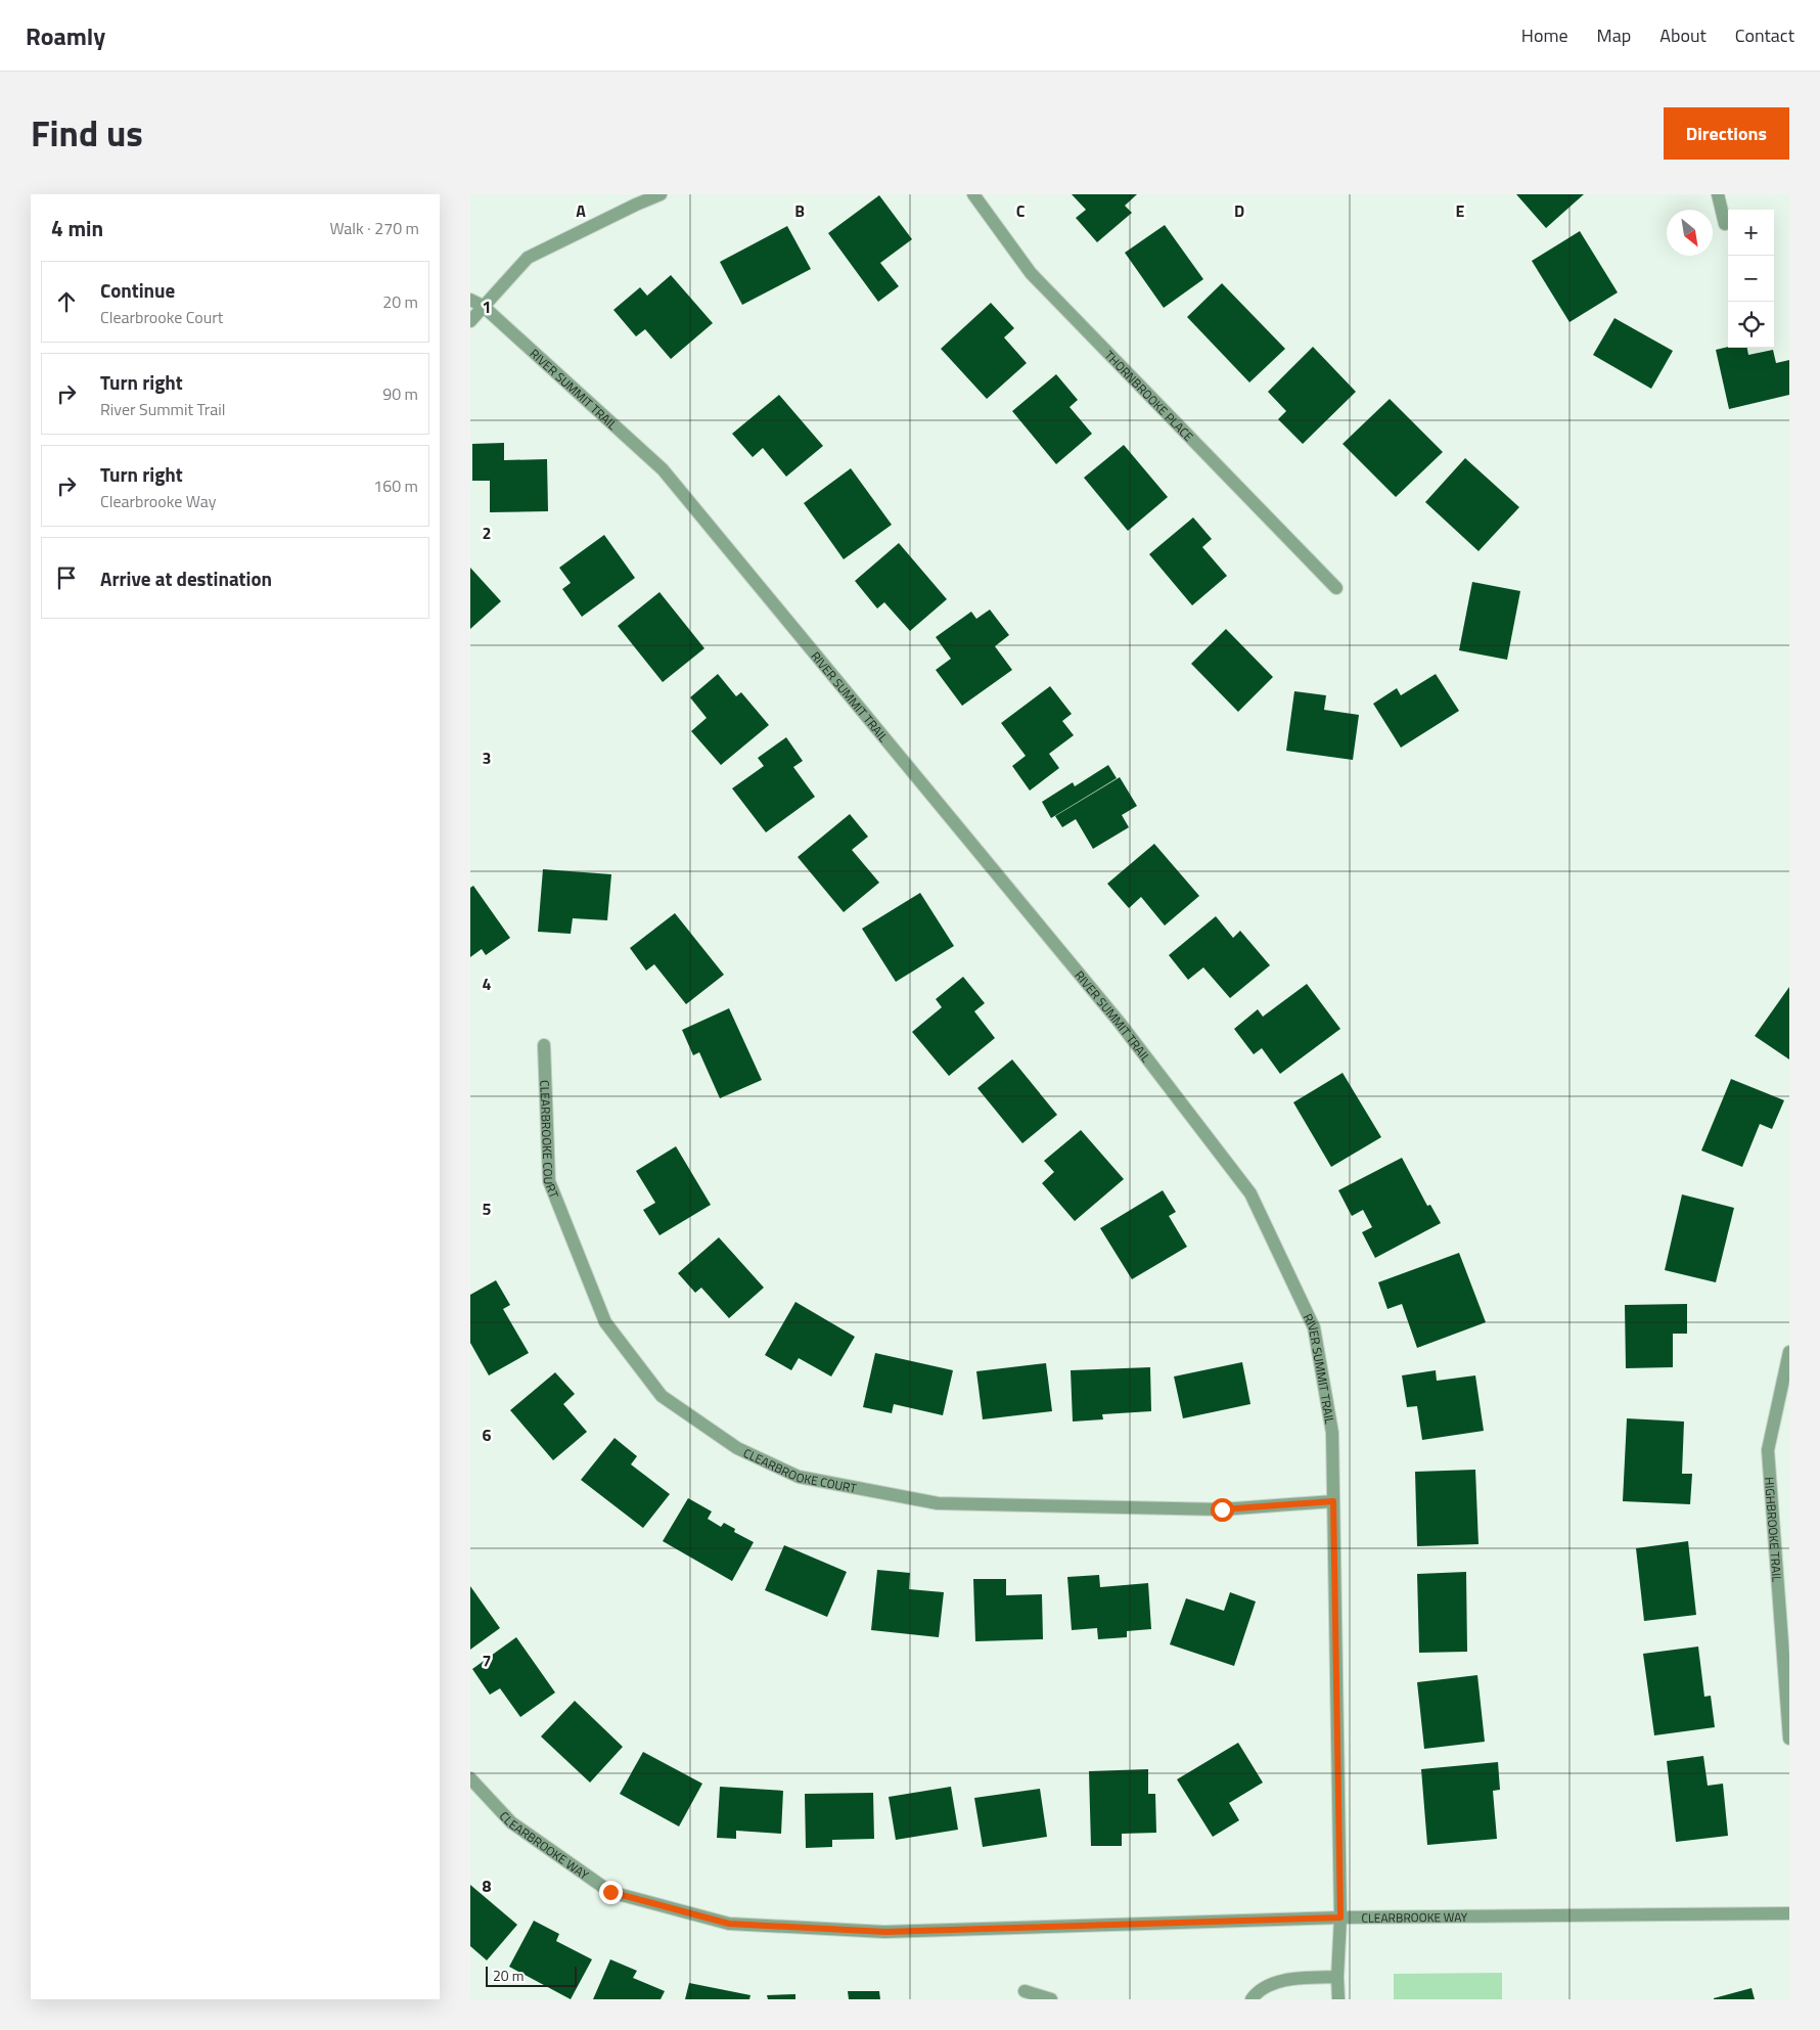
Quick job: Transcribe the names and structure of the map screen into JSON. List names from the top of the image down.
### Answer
{
  "streets": {
    "street": [
      "RIVER SUMMIT TRAIL",
      "THORNBROOKE PLACE",
      "CLEARBROOKE COURT",
      "HIGHBROOKE TRAIL",
      "CLEARBROOKE WAY"
    ]
  },
  "crossings": [
    ["RIVER SUMMIT TRAIL", "CLEARBROOKE COURT"],
    ["RIVER SUMMIT TRAIL", "CLEARBROOKE WAY"]
  ],
  "scale_bar": "20 m",
  "north": "bottom right",
  "page": {
    "header": "Roamly",
    "nav": [
      "Home",
      "Map",
      "About",
      "Contact"
    ],
    "title": "Find us",
    "buttons": "Directions",
    "heading": ["4 min", "Walk · 270 m"],
    "map_buttons": ["+", "−"],
    "list": [
      ["Continue", "Clearbrooke Court", "20 m"],
      ["Turn right", "River Summit Trail", "90 m"],
      ["Turn right", "Clearbrooke Way", "160 m"],
      "Arrive at destination"
    ],
    "scale": "20 m"
  },
  "grid": {
    "columns": [
      "A",
      "B",
      "C",
      "D",
      "E"
    ],
    "rows": [
      "1",
      "2",
      "3",
      "4",
      "5",
      "6",
      "7",
      "8"
    ]
  }
}
